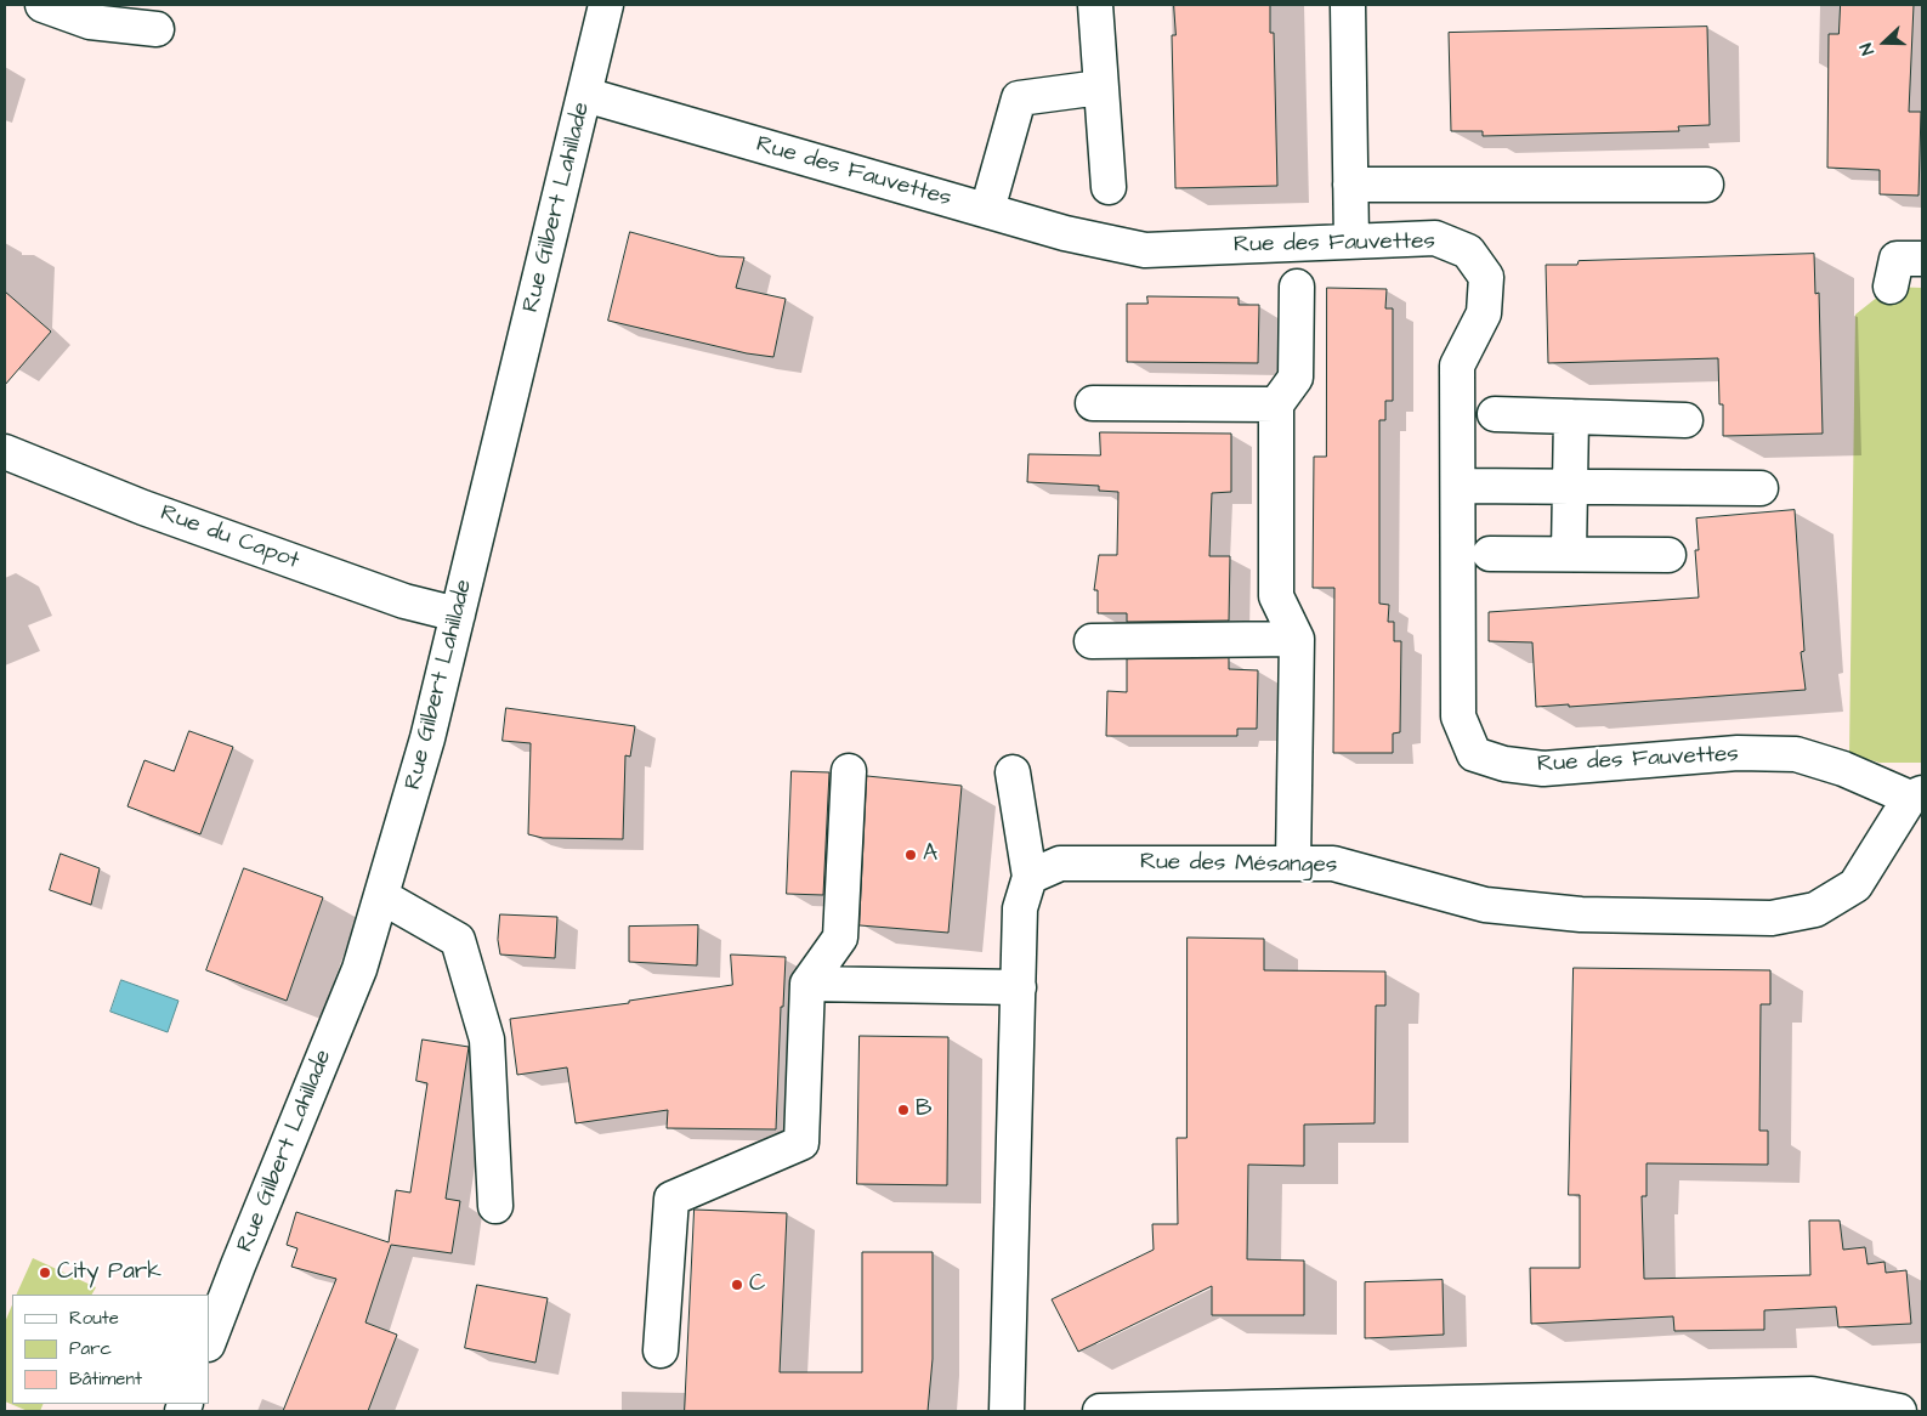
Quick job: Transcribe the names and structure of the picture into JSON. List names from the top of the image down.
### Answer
{
  "streets": {
    "street": [
      "Rue des Fauvettes",
      "Rue Gilbert Lahillade",
      "Rue du Capot",
      "Rue des Mésanges"
    ]
  },
  "crossings": [
    ["Rue des Fauvettes", "Rue Gilbert Lahillade"],
    ["Rue des Fauvettes", "Rue des Mésanges"],
    ["Rue Gilbert Lahillade", "Rue du Capot"]
  ],
  "places": [
    "A",
    "B",
    "City Park",
    "C"
  ],
  "legend": ["Route", "Parc", "Bâtiment"],
  "north": "left"
}
